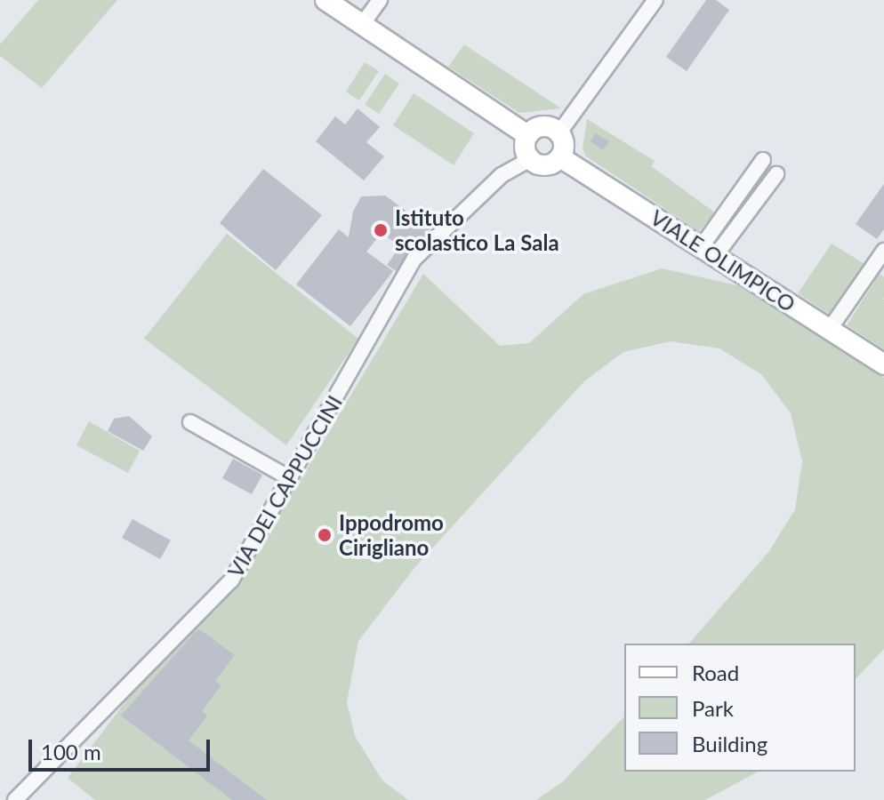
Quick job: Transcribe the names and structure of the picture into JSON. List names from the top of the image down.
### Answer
{
  "streets": {
    "main road": ["VIALE OLIMPICO"],
    "street": ["VIA DEI CAPPUCCINI"]
  },
  "crossings": [
    ["VIALE OLIMPICO", "VIA DEI CAPPUCCINI"]
  ],
  "places": ["Istituto scolastico La Sala", "Ippodromo Cirigliano"],
  "legend": ["Road", "Park", "Building"],
  "scale_bar": "100 m"
}
